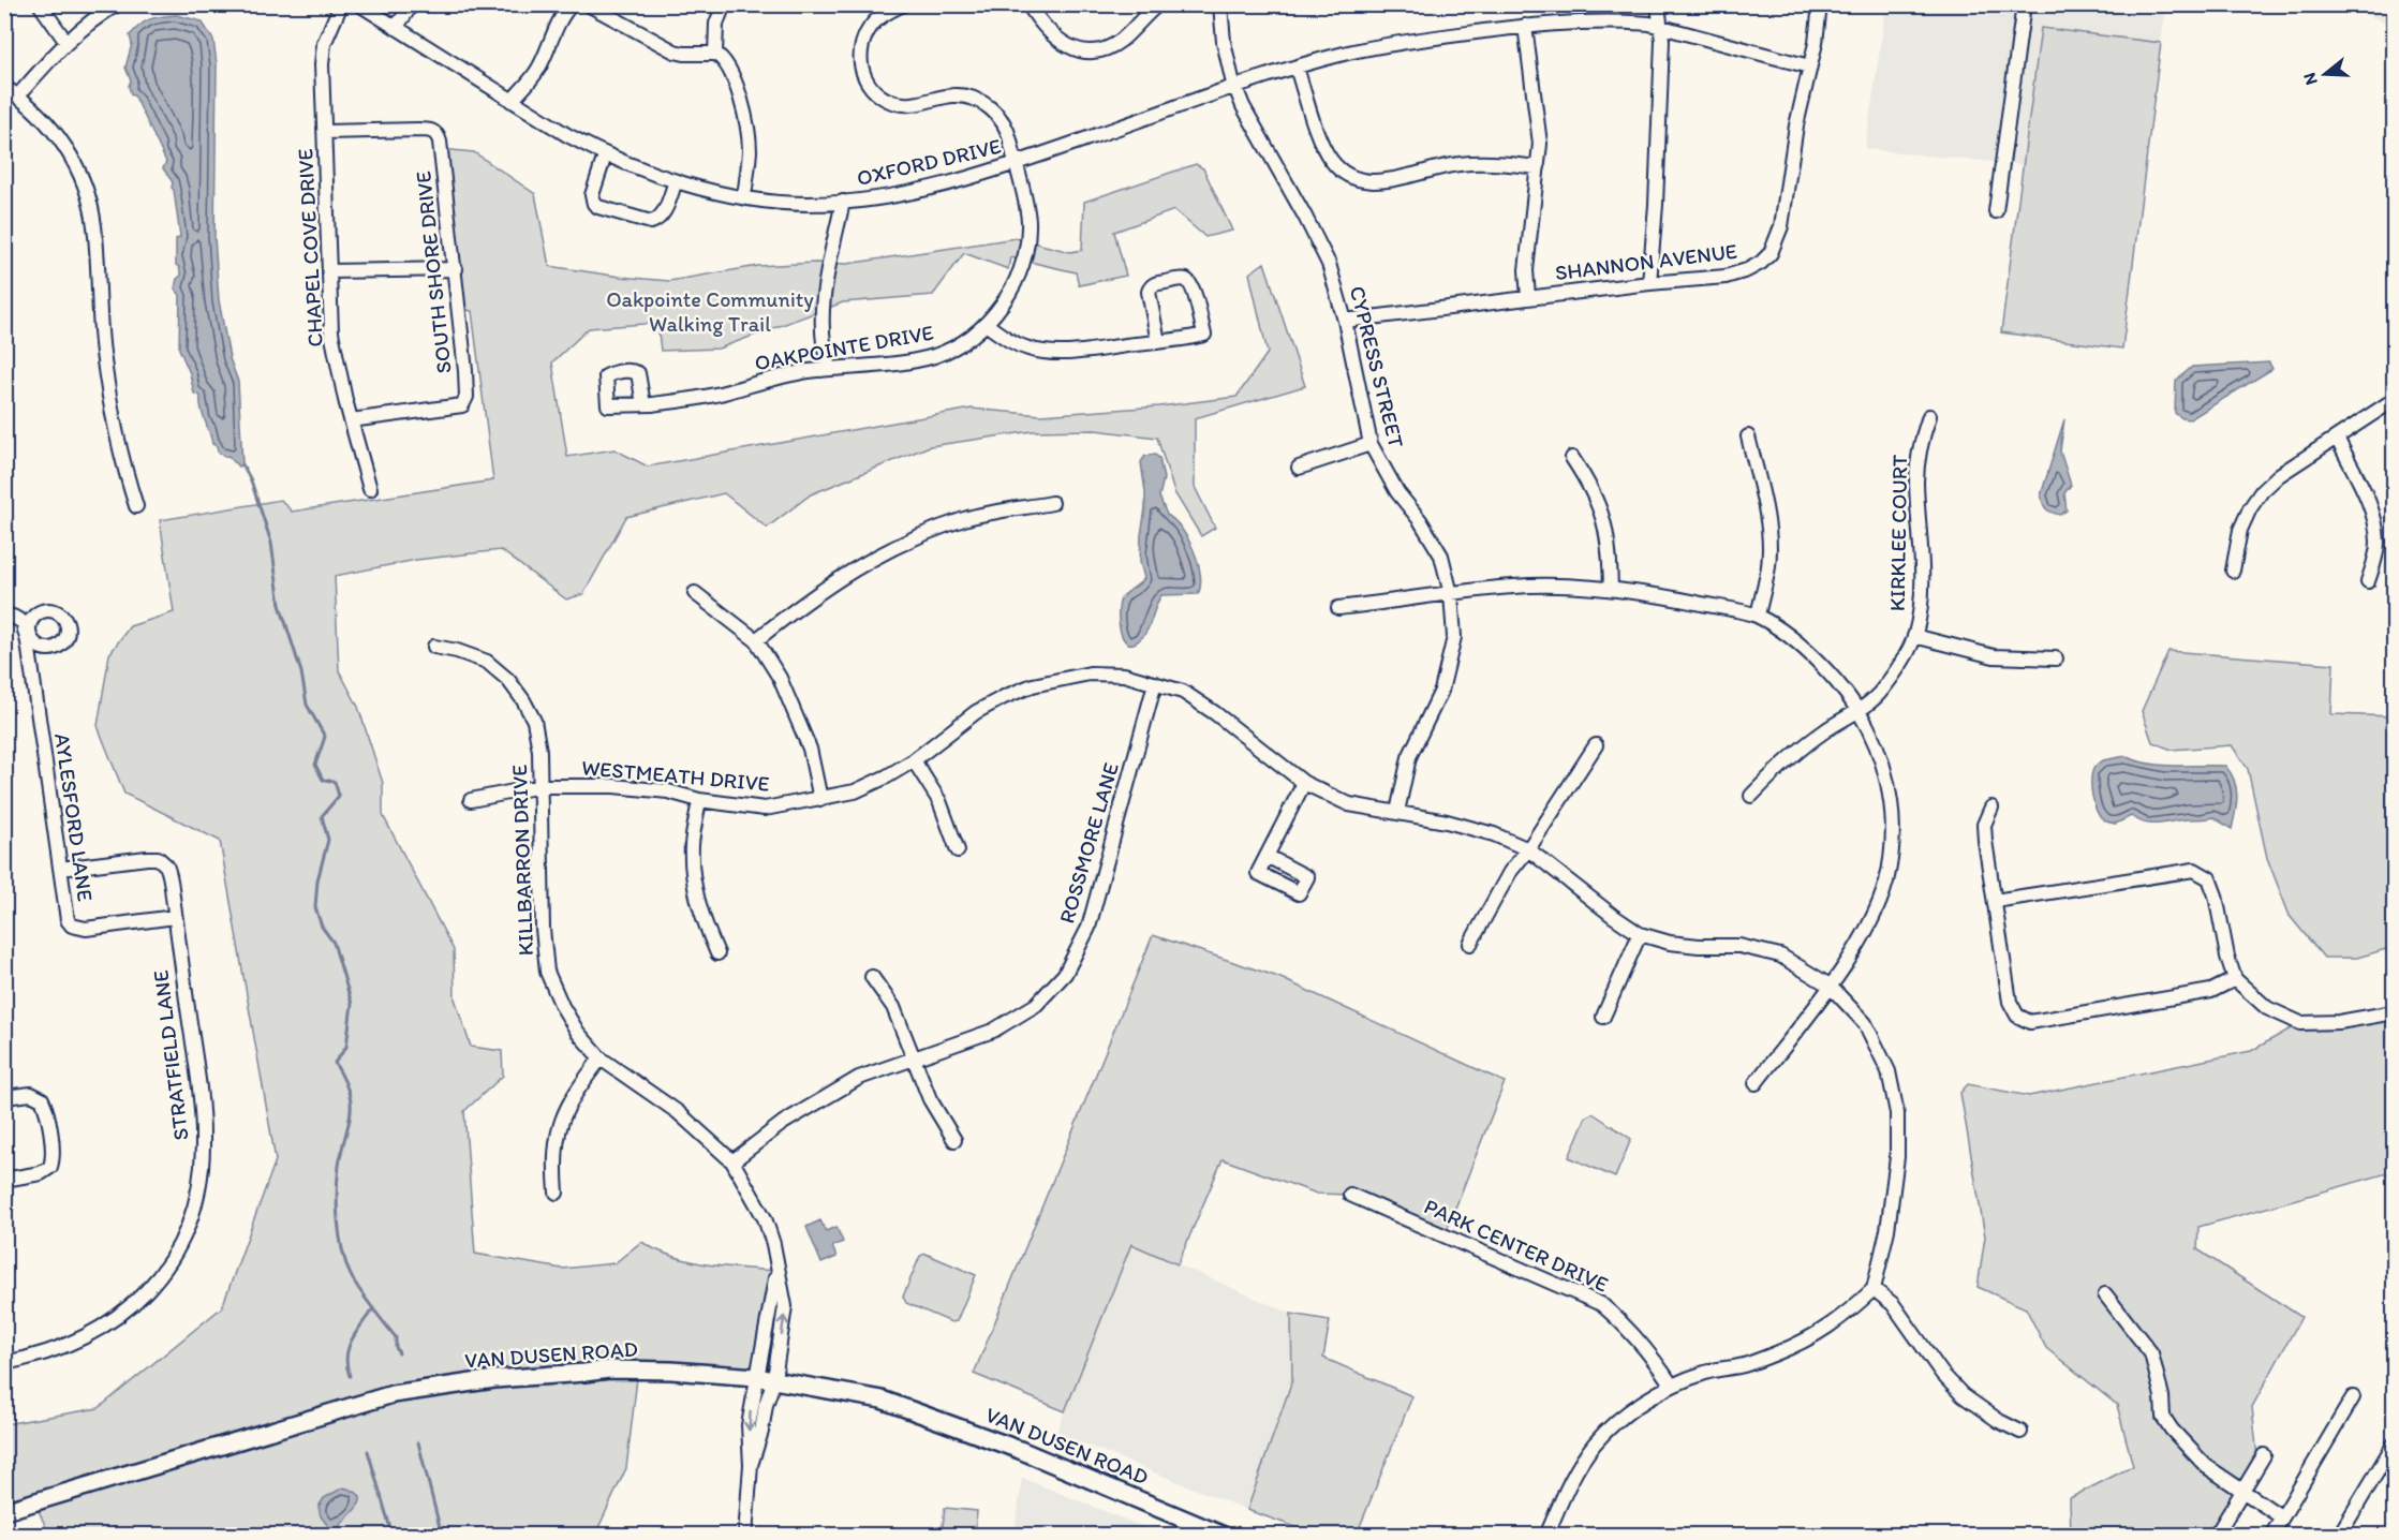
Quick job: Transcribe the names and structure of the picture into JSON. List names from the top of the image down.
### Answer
{
  "streets": {
    "main road": ["VAN DUSEN ROAD"],
    "street": [
      "OXFORD DRIVE",
      "CHAPEL COVE DRIVE",
      "SHANNON AVENUE",
      "SOUTH SHORE DRIVE",
      "OAKPOINTE DRIVE",
      "CYPRESS STREET",
      "KIRKLEE COURT",
      "WESTMEATH DRIVE",
      "AYLESFORD LANE",
      "ROSSMORE LANE",
      "KILLBARRON DRIVE",
      "STRATFIELD LANE",
      "PARK CENTER DRIVE"
    ]
  },
  "crossings": [
    ["OXFORD DRIVE", "SHANNON AVENUE"],
    ["OXFORD DRIVE", "OAKPOINTE DRIVE"],
    ["OXFORD DRIVE", "CYPRESS STREET"],
    ["CHAPEL COVE DRIVE", "SOUTH SHORE DRIVE"],
    ["SHANNON AVENUE", "CYPRESS STREET"],
    ["CYPRESS STREET", "WESTMEATH DRIVE"],
    ["WESTMEATH DRIVE", "ROSSMORE LANE"],
    ["WESTMEATH DRIVE", "KILLBARRON DRIVE"],
    ["AYLESFORD LANE", "STRATFIELD LANE"],
    ["ROSSMORE LANE", "KILLBARRON DRIVE"],
    ["KILLBARRON DRIVE", "VAN DUSEN ROAD"]
  ],
  "parks": ["Oakpointe Community Walking Trail"],
  "north": "left"
}
